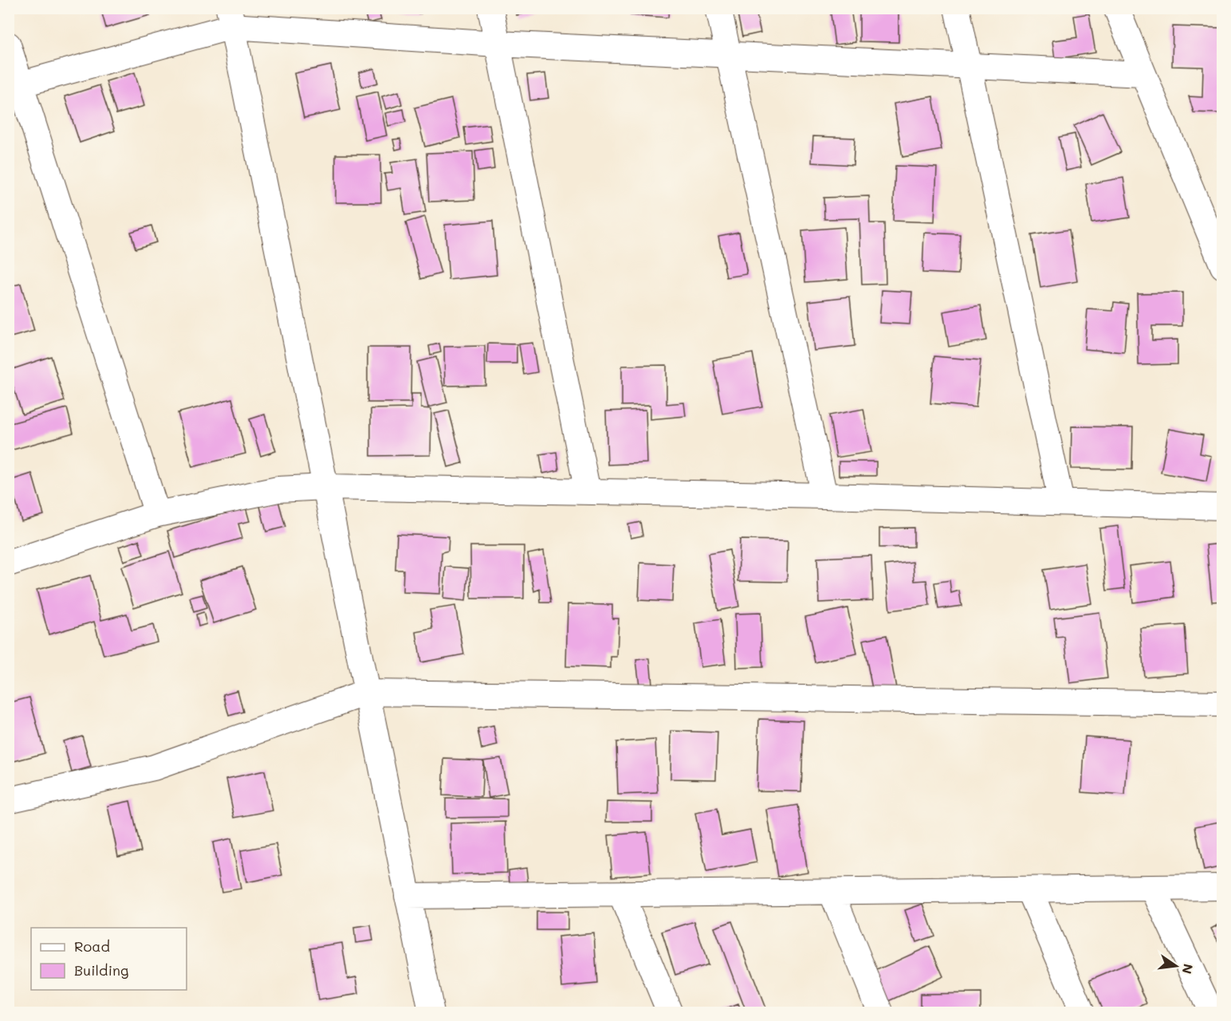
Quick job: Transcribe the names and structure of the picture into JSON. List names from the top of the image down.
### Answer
{
  "legend": ["Road", "Building"],
  "north": "right"
}
